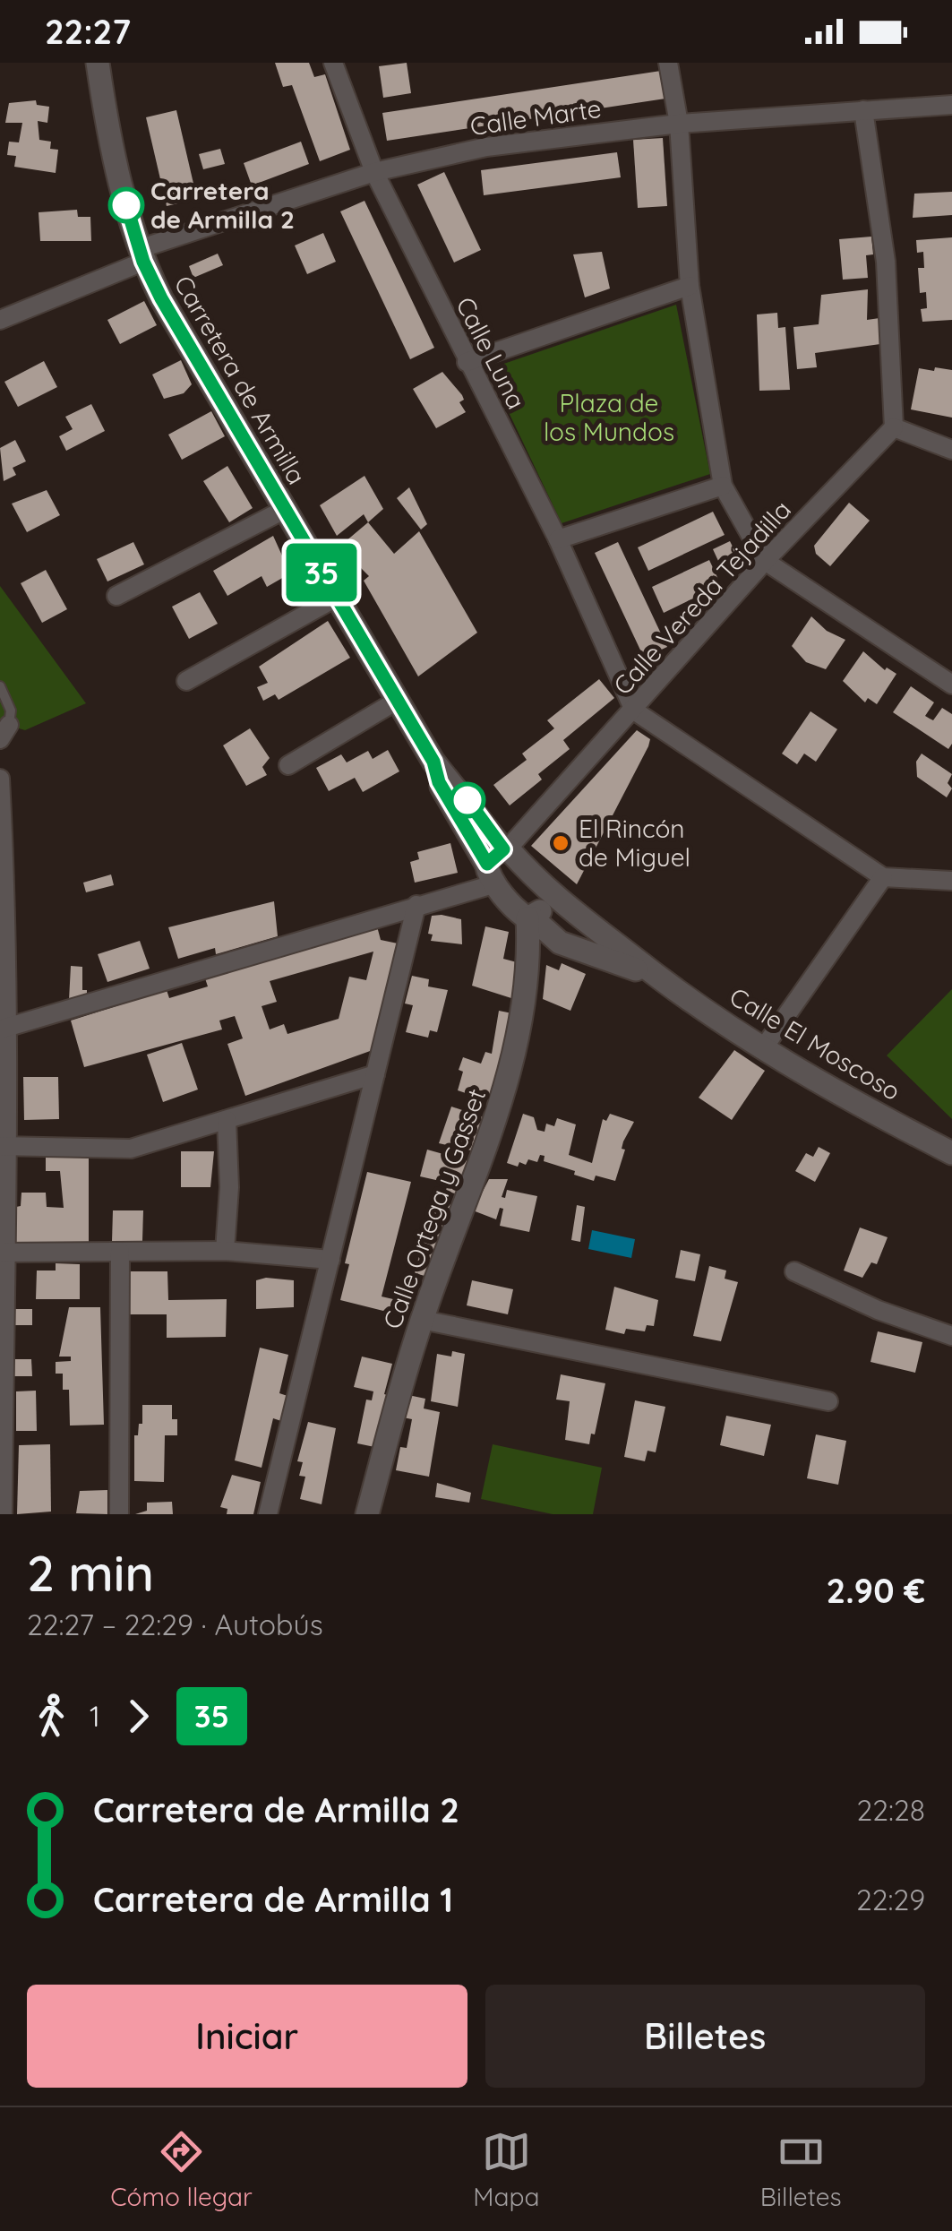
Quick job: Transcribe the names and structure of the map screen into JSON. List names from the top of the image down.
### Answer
{
  "streets": {
    "street": [
      "Calle Marte",
      "Calle Luna",
      "Carretera de Armilla",
      "Calle Vereda Tejadilla",
      "Calle El Moscoso",
      "Calle Ortega y Gasset"
    ]
  },
  "crossings": [
    ["Calle Marte", "Calle Luna"],
    ["Calle Marte", "Carretera de Armilla"],
    ["Calle Luna", "Calle Vereda Tejadilla"],
    ["Carretera de Armilla", "Calle Vereda Tejadilla"],
    ["Carretera de Armilla", "Calle El Moscoso"],
    ["Calle Vereda Tejadilla", "Calle El Moscoso"],
    ["Calle El Moscoso", "Calle Ortega y Gasset"]
  ],
  "parks": ["Plaza de los Mundos"],
  "places": ["Carretera de Armilla 2", "El Rincón de Miguel"],
  "lines": ["bus line 35"],
  "page": {
    "status": "22:27",
    "on_map": "35",
    "heading": ["2 min", "22:27 – 22:29 · Autobús", "2.90 €"],
    "legs": ["1", "35"],
    "list": [
      {
        "name": "Carretera de Armilla 2",
        "value": "22:28"
      },
      {
        "name": "Carretera de Armilla 1",
        "value": "22:29"
      }
    ],
    "buttons": ["Iniciar", "Billetes"],
    "tabs": ["Cómo llegar", "Mapa", "Billetes"]
  }
}
